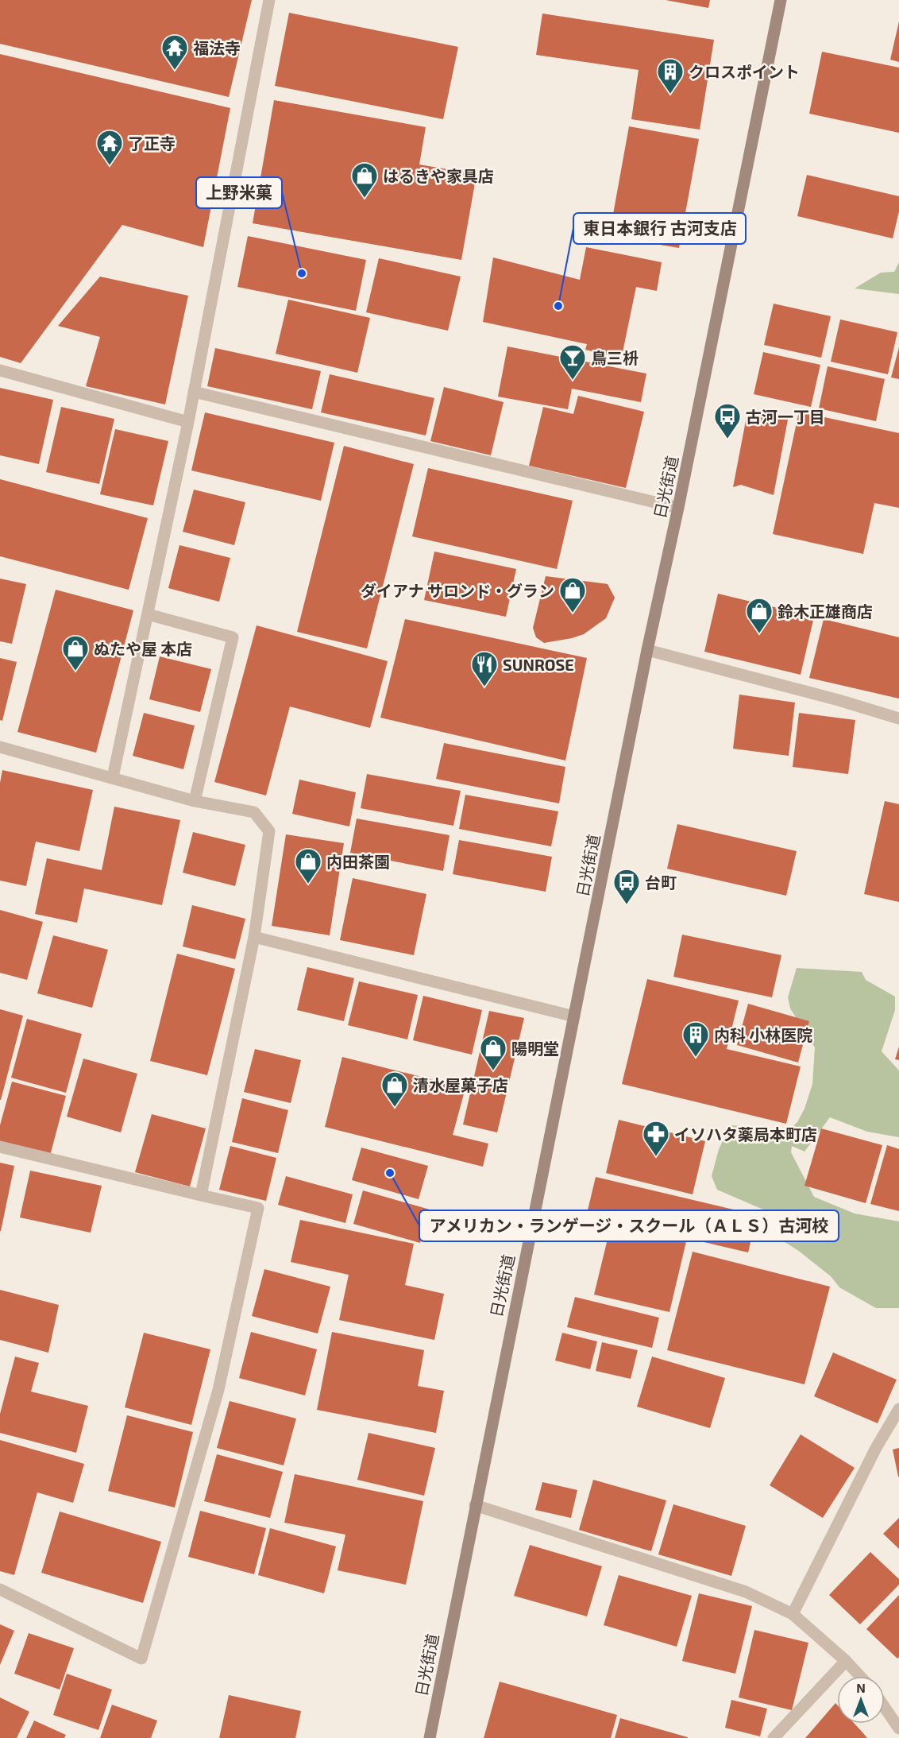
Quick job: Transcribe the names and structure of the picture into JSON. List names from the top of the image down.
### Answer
{
  "streets": {
    "main road": ["日光街道"]
  },
  "places": {
    "temple": ["福法寺", "了正寺"],
    "building": ["クロスポイント", "内科 小林医院"],
    "shop": [
      "はるきや家具店",
      "ダイアナ サロンド・グラン",
      "鈴木正雄商店",
      "ぬたや屋 本店",
      "内田茶園",
      "陽明堂",
      "清水屋菓子店"
    ],
    "other": ["上野米菓", "東日本銀行 古河支店", "アメリカン・ランゲージ・スクール（ＡＬＳ）古河校"],
    "bar": ["鳥三枡"],
    "bus stop": ["古河一丁目", "台町"],
    "restaurant": ["SUNROSE"],
    "pharmacy": ["イソハタ薬局本町店"]
  },
  "north": "top"
}
